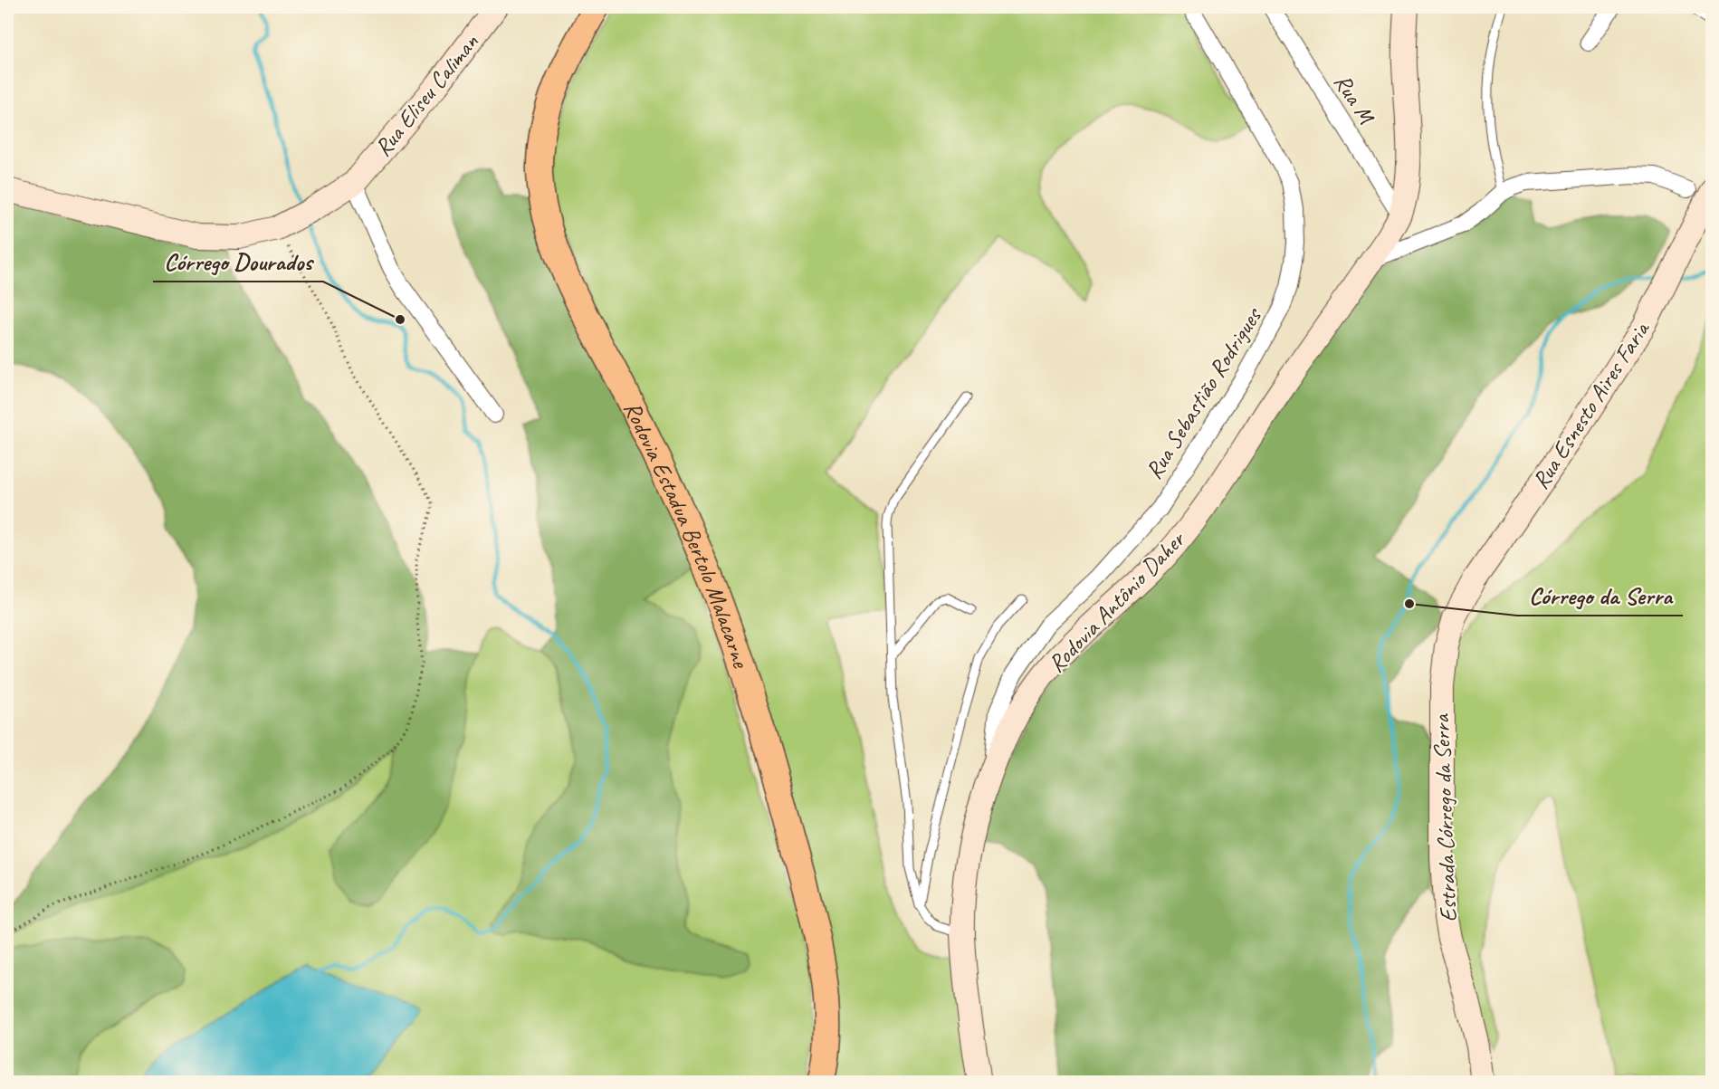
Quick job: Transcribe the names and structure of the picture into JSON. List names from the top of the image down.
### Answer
{
  "streets": {
    "main road": ["Rodovia Estadua Bertolo Malacarne"],
    "street": [
      "Rua Eliseu Caliman",
      "Rua M",
      "Rua Sebastião Rodrigues",
      "Rua Esnesto Aires Faria",
      "Rodovia Antônio Daher",
      "Estrada Córrego da Serra"
    ]
  },
  "crossings": [
    ["Rua M", "Rodovia Antônio Daher"],
    ["Rua Sebastião Rodrigues", "Rodovia Antônio Daher"],
    ["Rua Esnesto Aires Faria", "Estrada Córrego da Serra"]
  ],
  "places": ["Córrego Dourados", "Córrego da Serra"]
}
